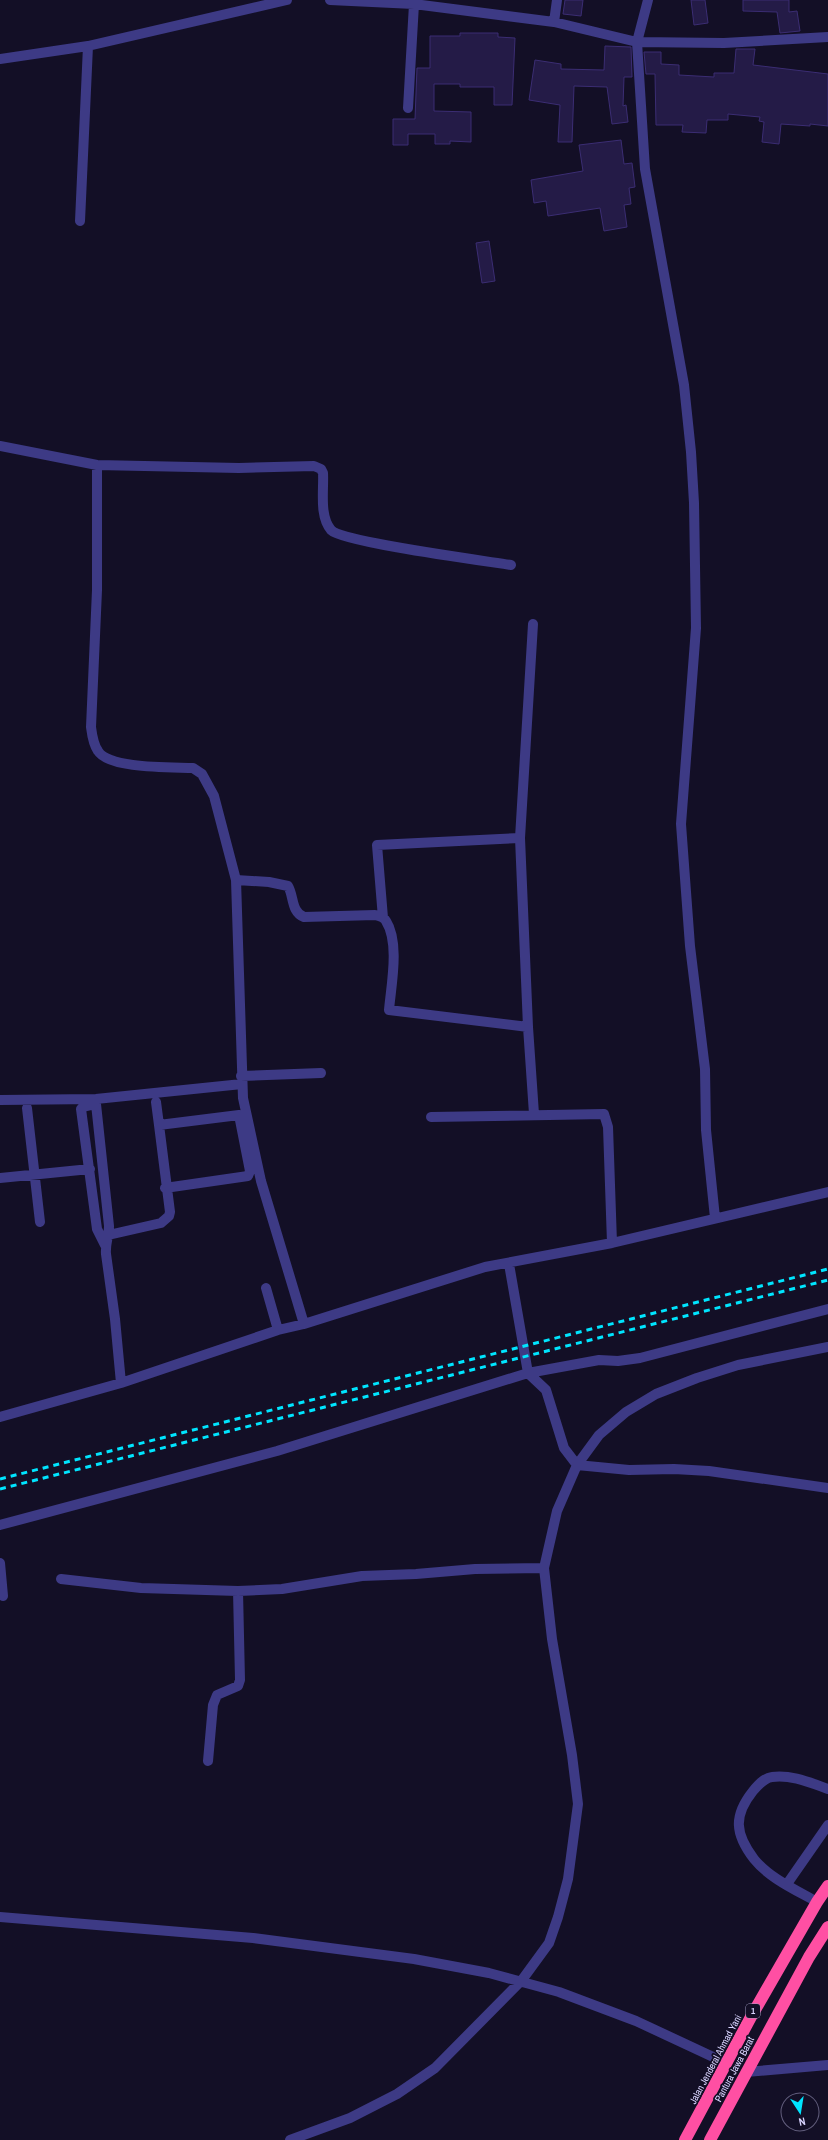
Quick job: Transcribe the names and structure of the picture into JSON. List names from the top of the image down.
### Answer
{
  "streets": {
    "highway": ["1", "Jalan Jenderal Ahmad Yani", "Pantura Jawa Barat"]
  },
  "north": "bottom"
}
